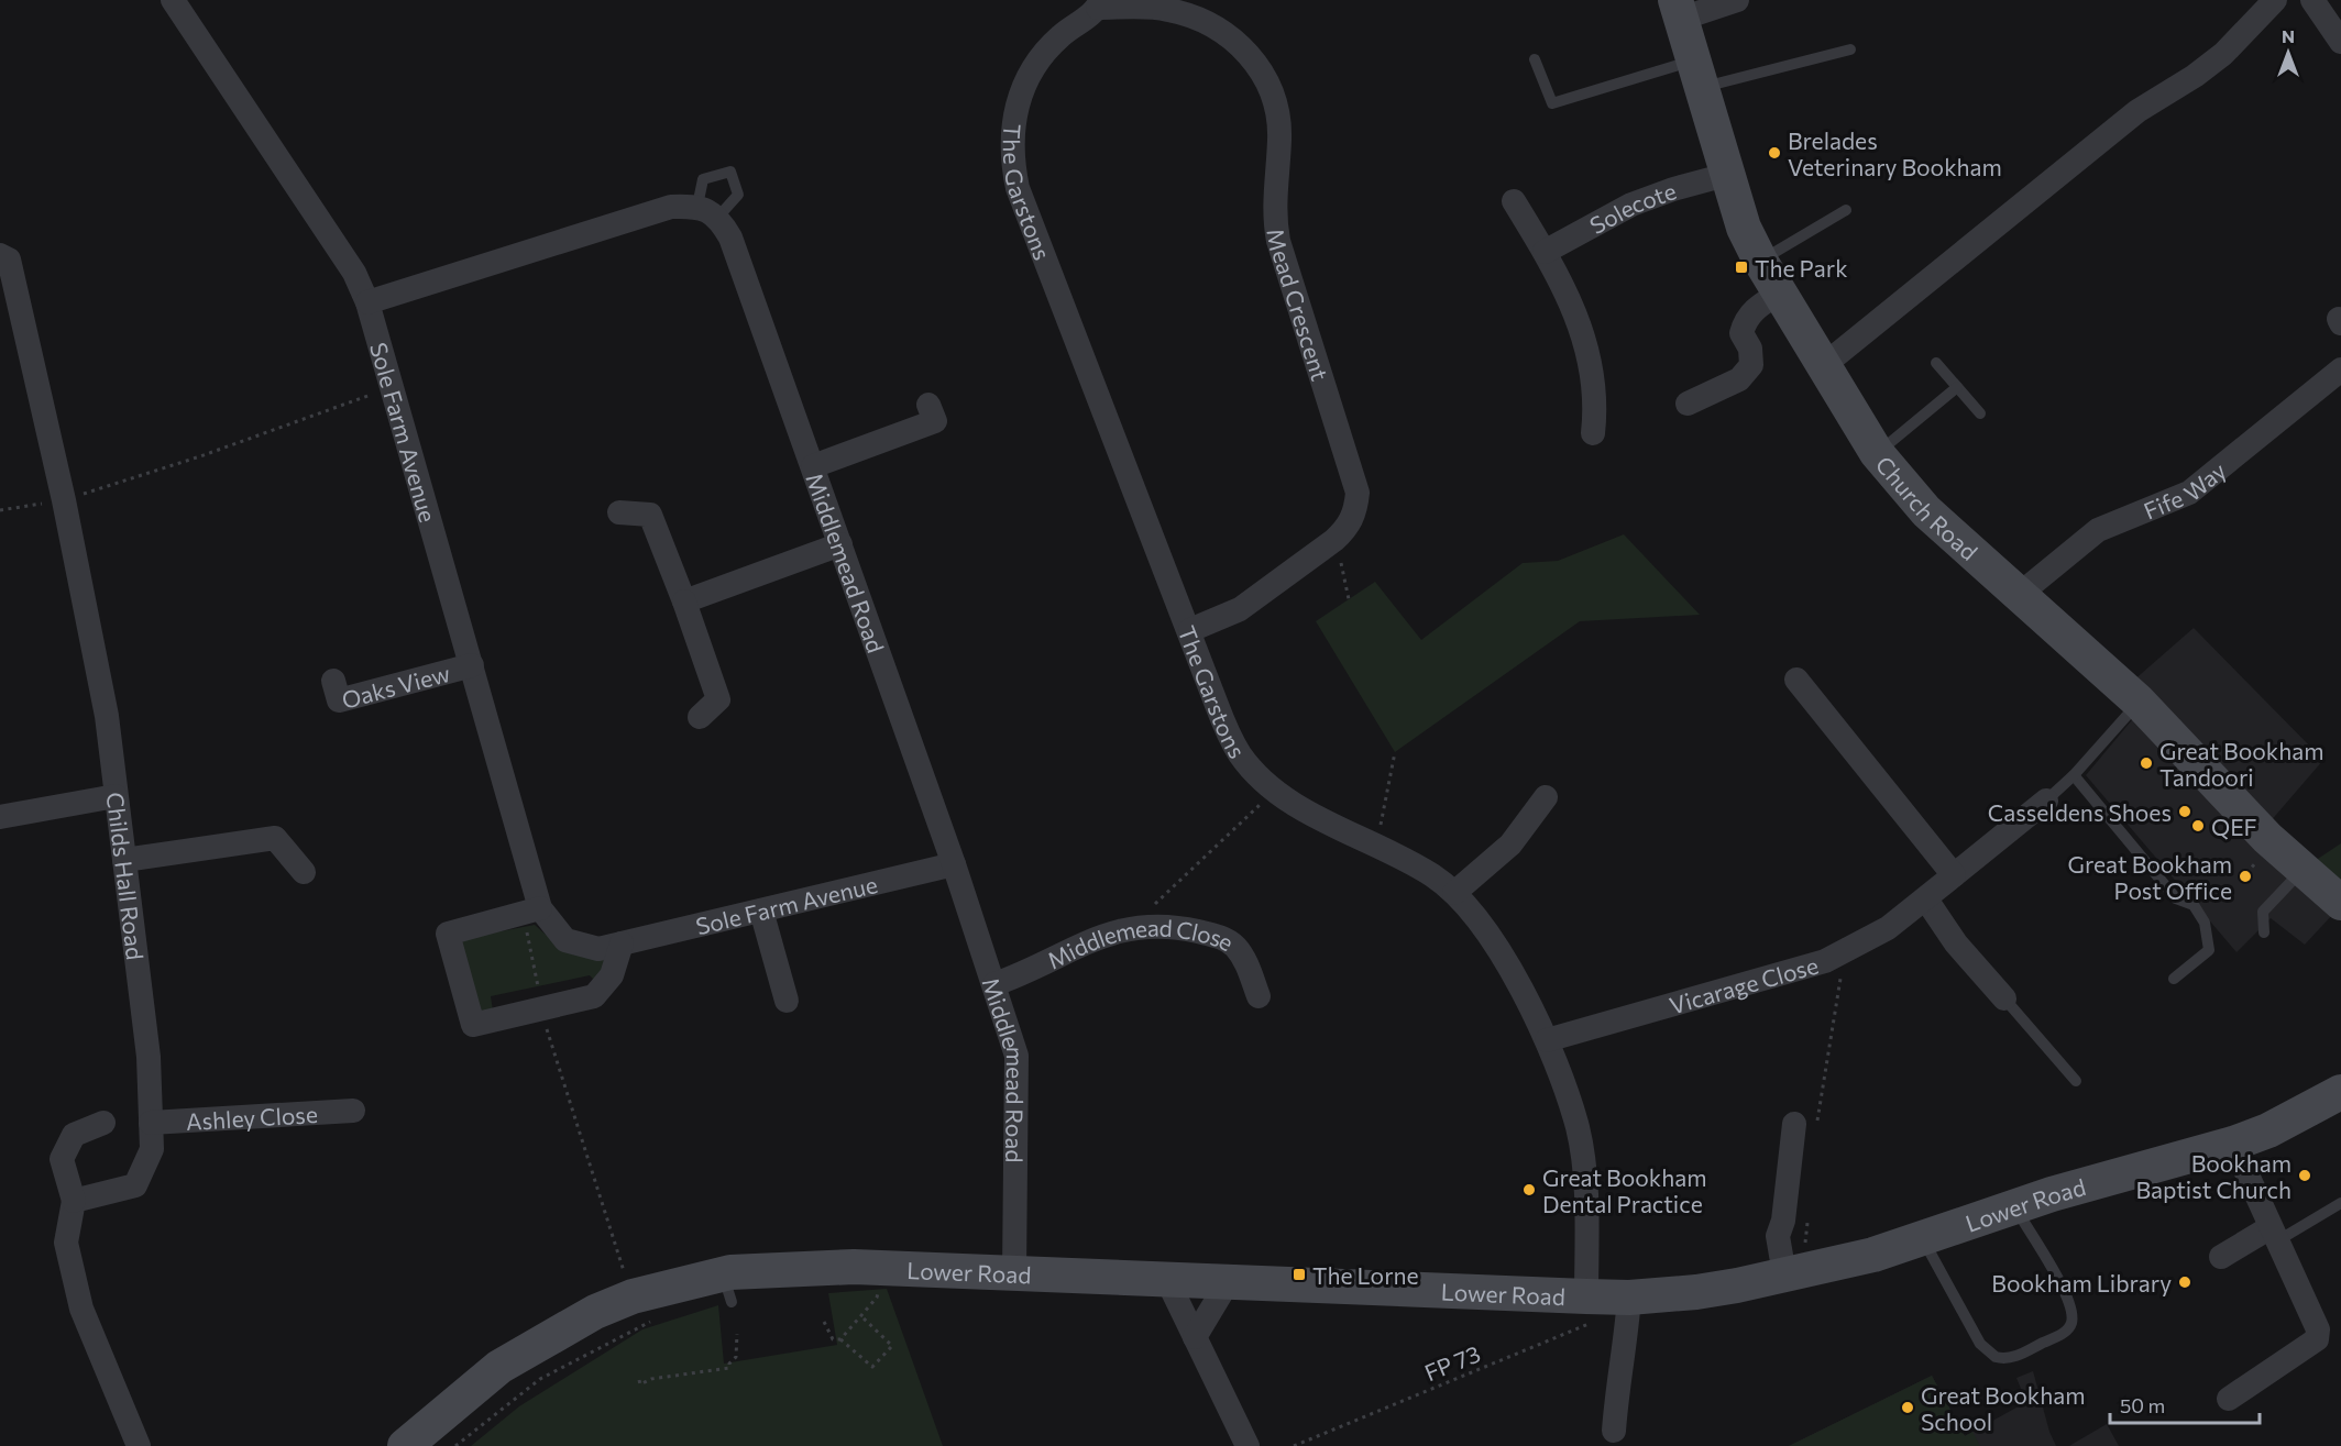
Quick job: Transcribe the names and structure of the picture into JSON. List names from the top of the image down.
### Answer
{
  "streets": {
    "street": [
      "The Garstons",
      "Solecote",
      "Mead Crescent",
      "Sole Farm Avenue",
      "Fife Way",
      "Church Road",
      "Middlemead Road",
      "Oaks View",
      "Childs Hall Road",
      "Middlemead Close",
      "Vicarage Close",
      "Ashley Close",
      "Lower Road"
    ],
    "path": ["FP 73"]
  },
  "crossings": [
    ["The Garstons", "Mead Crescent"],
    ["The Garstons", "Vicarage Close"],
    ["The Garstons", "Lower Road"],
    ["The Garstons", "FP 73"],
    ["Solecote", "Church Road"],
    ["Sole Farm Avenue", "Middlemead Road"],
    ["Sole Farm Avenue", "Oaks View"],
    ["Fife Way", "Church Road"],
    ["Middlemead Road", "Middlemead Close"],
    ["Middlemead Road", "Lower Road"],
    ["Childs Hall Road", "Ashley Close"],
    ["Lower Road", "FP 73"]
  ],
  "places": {
    "other": [
      "Brelades Veterinary Bookham",
      "Great Bookham Tandoori",
      "Casseldens Shoes",
      "QEF",
      "Great Bookham Post Office",
      "Bookham Baptist Church",
      "Great Bookham Dental Practice",
      "Bookham Library",
      "Great Bookham School"
    ],
    "transit": ["The Park", "The Lorne"]
  },
  "scale_bar": "50 m",
  "north": "top"
}
